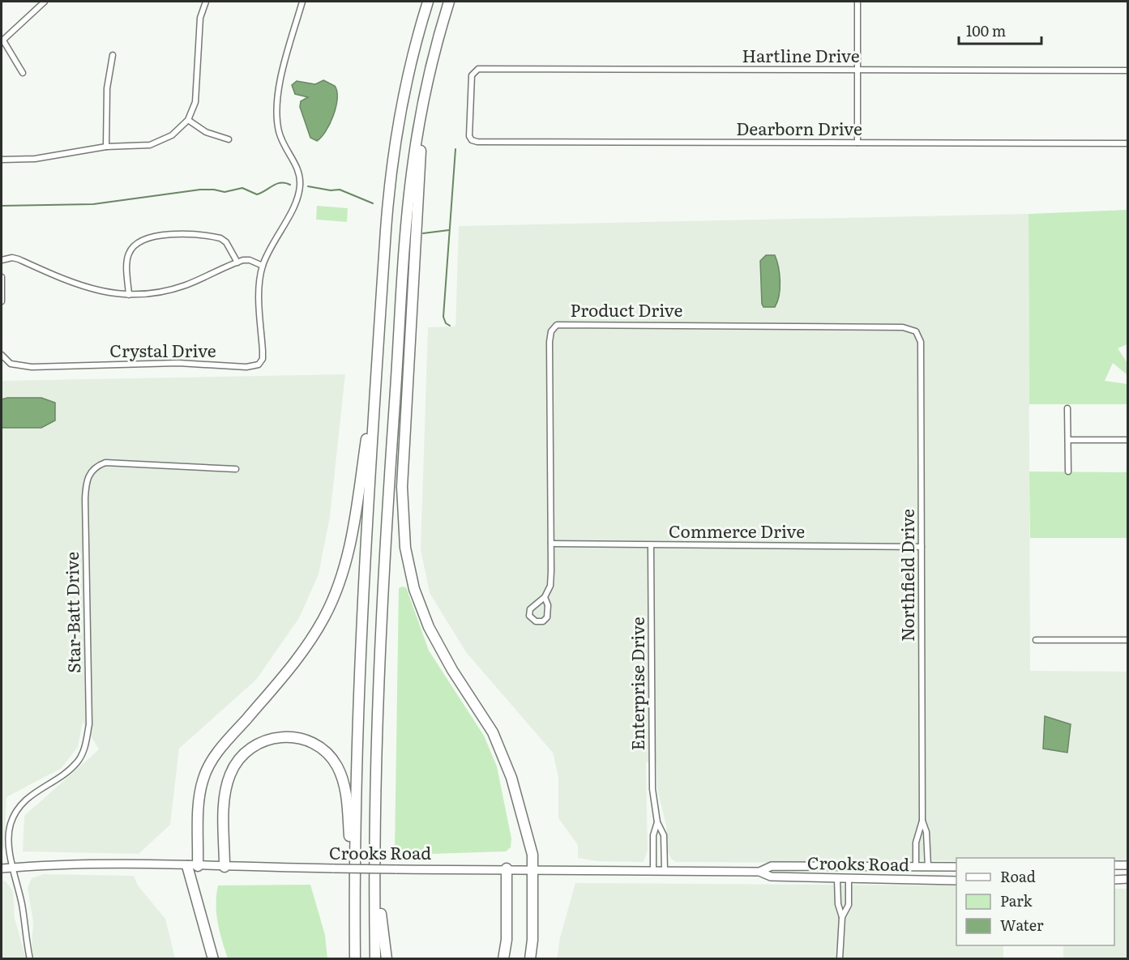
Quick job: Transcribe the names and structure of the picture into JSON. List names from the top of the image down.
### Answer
{
  "streets": {
    "main road": ["Crooks Road"],
    "street": [
      "Hartline Drive",
      "Dearborn Drive",
      "Product Drive",
      "Crystal Drive",
      "Commerce Drive",
      "Northfield Drive",
      "Star-Batt Drive",
      "Enterprise Drive"
    ]
  },
  "crossings": [
    ["Hartline Drive", "Dearborn Drive"],
    ["Product Drive", "Commerce Drive"],
    ["Product Drive", "Northfield Drive"],
    ["Commerce Drive", "Northfield Drive"],
    ["Commerce Drive", "Enterprise Drive"],
    ["Northfield Drive", "Crooks Road"],
    ["Star-Batt Drive", "Crooks Road"],
    ["Enterprise Drive", "Crooks Road"]
  ],
  "legend": ["Road", "Park", "Water"],
  "scale_bar": "100 m"
}
